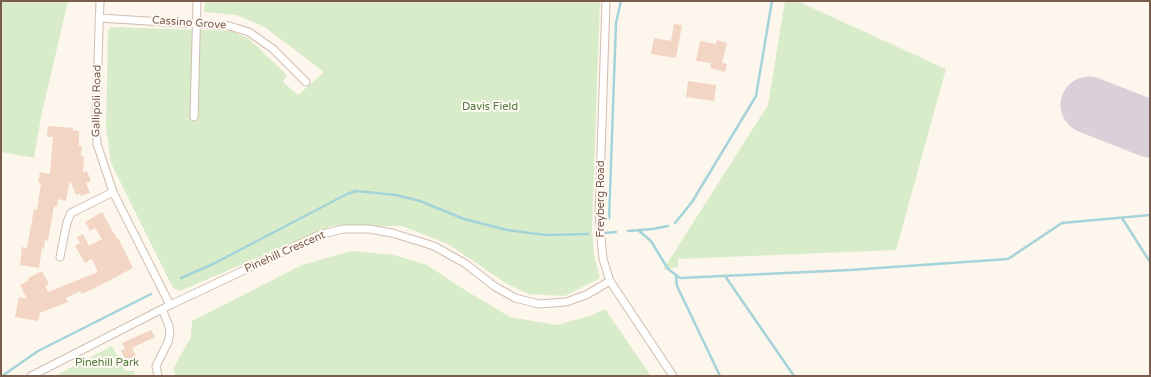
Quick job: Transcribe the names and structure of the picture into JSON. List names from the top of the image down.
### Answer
{
  "streets": {
    "street": [
      "Cassino Grove",
      "Gallipoli Road",
      "Freyberg Road",
      "Pinehill Crescent"
    ]
  },
  "crossings": [
    ["Cassino Grove", "Gallipoli Road"],
    ["Gallipoli Road", "Pinehill Crescent"],
    ["Freyberg Road", "Pinehill Crescent"]
  ],
  "parks": ["Davis Field", "Pinehill Park"]
}
